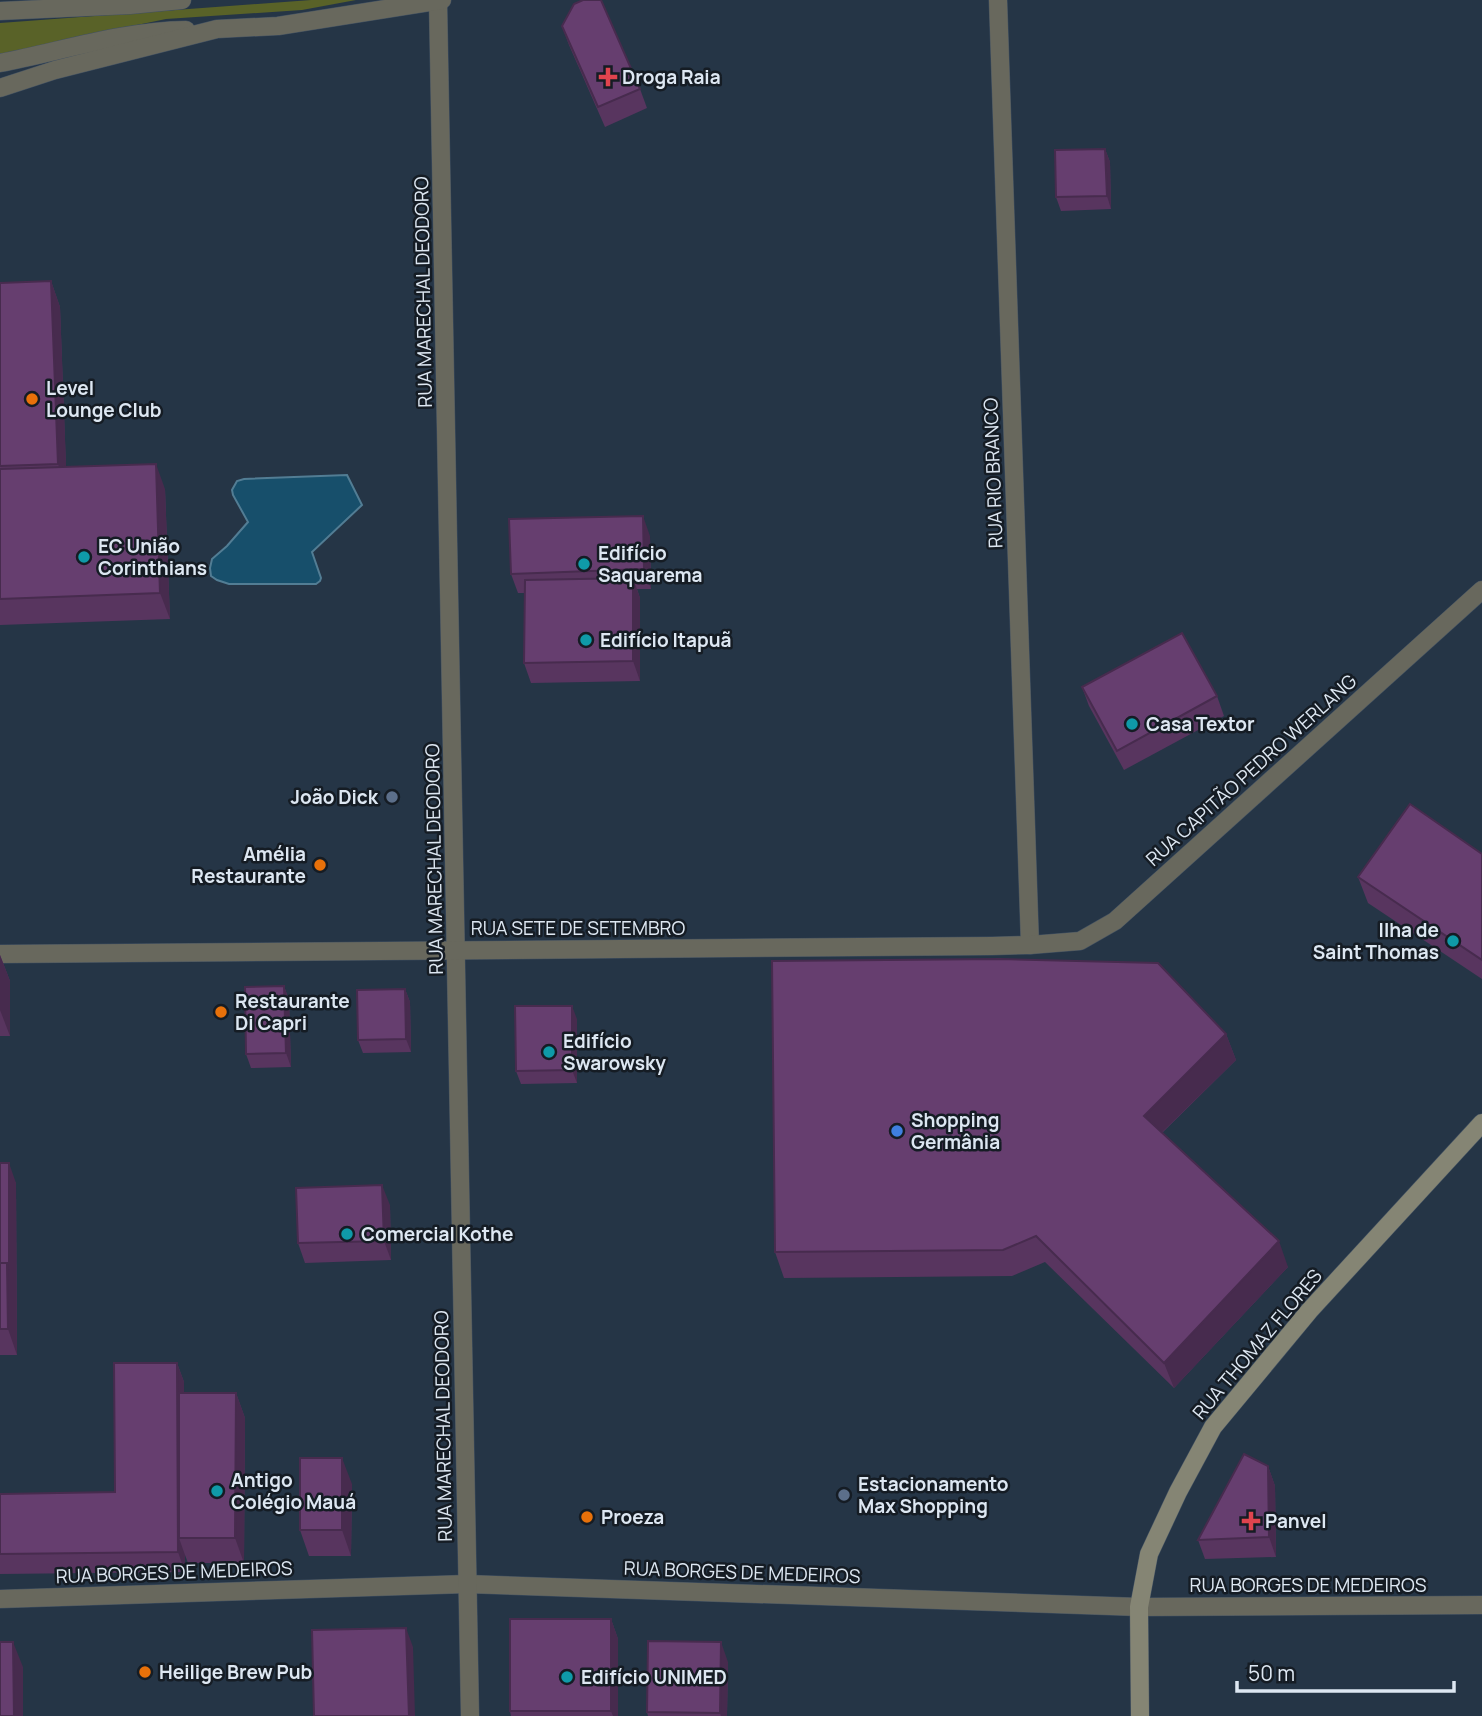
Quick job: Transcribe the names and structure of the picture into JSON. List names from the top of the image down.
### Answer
{
  "streets": {
    "main road": ["RUA THOMAZ FLORES"],
    "street": [
      "RUA MARECHAL DEODORO",
      "RUA RIO BRANCO",
      "RUA CAPITÃO PEDRO WERLANG",
      "RUA SETE DE SETEMBRO",
      "RUA BORGES DE MEDEIROS"
    ]
  },
  "crossings": [
    ["RUA MARECHAL DEODORO", "RUA SETE DE SETEMBRO"],
    ["RUA MARECHAL DEODORO", "RUA BORGES DE MEDEIROS"],
    ["RUA RIO BRANCO", "RUA CAPITÃO PEDRO WERLANG"],
    ["RUA RIO BRANCO", "RUA SETE DE SETEMBRO"],
    ["RUA CAPITÃO PEDRO WERLANG", "RUA SETE DE SETEMBRO"],
    ["RUA THOMAZ FLORES", "RUA BORGES DE MEDEIROS"]
  ],
  "places": {
    "health": ["Droga Raia", "Panvel"],
    "other": [
      "Level Lounge Club",
      "EC União Corinthians",
      "Edifício Saquarema",
      "Edifício Itapuã",
      "Casa Textor",
      "João Dick",
      "Amélia Restaurante",
      "Ilha de Saint Thomas",
      "Restaurante Di Capri",
      "Edifício Swarowsky",
      "Shopping Germânia",
      "Comercial Kothe",
      "Antigo Colégio Mauá",
      "Estacionamento Max Shopping",
      "Proeza",
      "Heilige Brew Pub",
      "Edifício UNIMED"
    ]
  },
  "scale_bar": "50 m"
}
